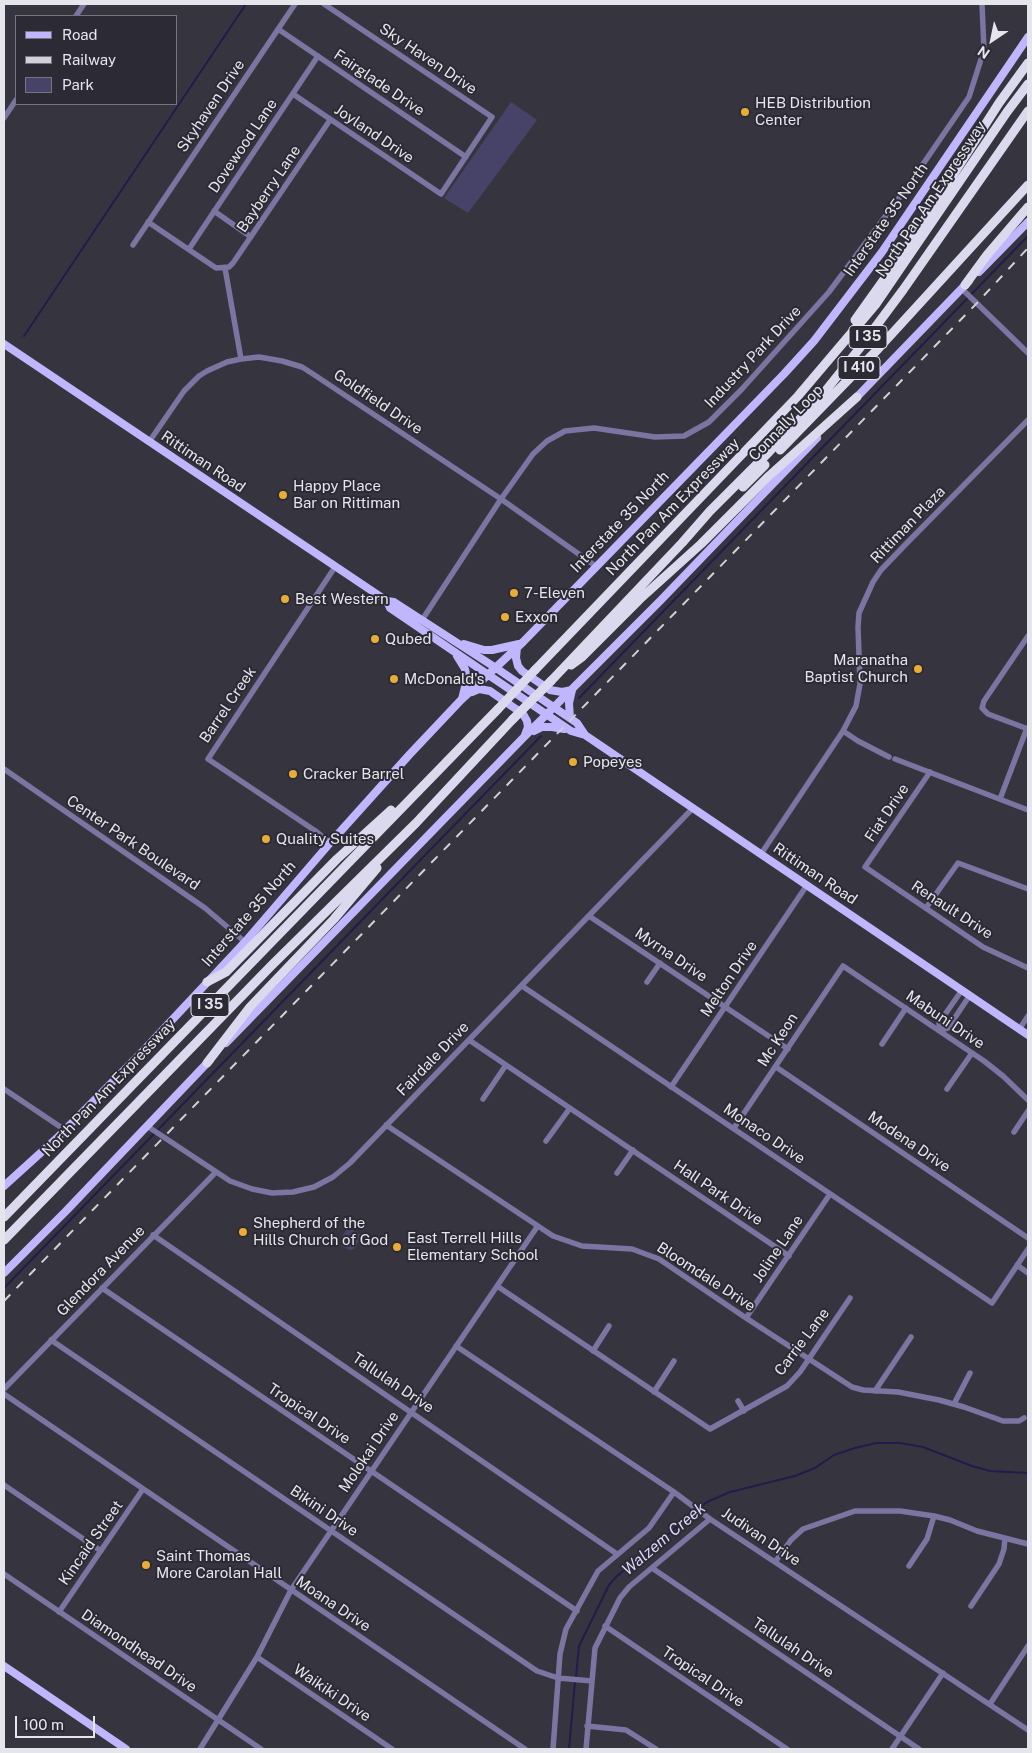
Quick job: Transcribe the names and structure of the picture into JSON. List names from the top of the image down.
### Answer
{
  "streets": {
    "highway": [
      "North Pan Am Expressway",
      "I 35",
      "I 410",
      "Connally Loop"
    ],
    "main road": ["Interstate 35 North", "Rittiman Road"],
    "street": [
      "Sky Haven Drive",
      "Fairglade Drive",
      "Skyhaven Drive",
      "Joyland Drive",
      "Dovewood Lane",
      "Bayberry Lane",
      "Industry Park Drive",
      "Goldfield Drive",
      "Rittiman Plaza",
      "Barrel Creek",
      "Fiat Drive",
      "Center Park Boulevard",
      "Renault Drive",
      "Myrna Drive",
      "Melton Drive",
      "Mabuni Drive",
      "Mc Keon",
      "Fairdale Drive",
      "Monaco Drive",
      "Modena Drive",
      "Hall Park Drive",
      "Joline Lane",
      "Glendora Avenue",
      "Bloomdale Drive",
      "Carrie Lane",
      "Tallulah Drive",
      "Tropical Drive",
      "Molokai Drive",
      "Bikini Drive",
      "Judivan Drive",
      "Kincaid Street",
      "Moana Drive",
      "Diamondhead Drive",
      "Waikiki Drive"
    ]
  },
  "crossings": [
    ["Sky Haven Drive", "Fairglade Drive"],
    ["Sky Haven Drive", "Joyland Drive"],
    ["Fairglade Drive", "Skyhaven Drive"],
    ["Fairglade Drive", "Joyland Drive"],
    ["Fairglade Drive", "Dovewood Lane"],
    ["Joyland Drive", "Dovewood Lane"],
    ["Joyland Drive", "Bayberry Lane"],
    ["North Pan Am Expressway", "Connally Loop"],
    ["Interstate 35 North", "Goldfield Drive"],
    ["Interstate 35 North", "Rittiman Road"],
    ["Interstate 35 North", "Barrel Creek"],
    ["Interstate 35 North", "Center Park Boulevard"],
    ["Industry Park Drive", "Goldfield Drive"],
    ["Industry Park Drive", "Rittiman Road"],
    ["Goldfield Drive", "Rittiman Road"],
    ["Rittiman Road", "Rittiman Plaza"],
    ["Rittiman Road", "Barrel Creek"],
    ["Rittiman Road", "Melton Drive"],
    ["Rittiman Road", "Fairdale Drive"],
    ["Fiat Drive", "Renault Drive"],
    ["Myrna Drive", "Melton Drive"],
    ["Myrna Drive", "Mc Keon"],
    ["Myrna Drive", "Fairdale Drive"],
    ["Melton Drive", "Monaco Drive"],
    ["Mabuni Drive", "Mc Keon"],
    ["Mc Keon", "Monaco Drive"],
    ["Mc Keon", "Modena Drive"],
    ["Fairdale Drive", "Monaco Drive"],
    ["Fairdale Drive", "Hall Park Drive"],
    ["Fairdale Drive", "Glendora Avenue"],
    ["Fairdale Drive", "Bloomdale Drive"],
    ["Monaco Drive", "Joline Lane"],
    ["Hall Park Drive", "Joline Lane"],
    ["Joline Lane", "Bloomdale Drive"],
    ["Glendora Avenue", "Tallulah Drive"],
    ["Glendora Avenue", "Tropical Drive"],
    ["Glendora Avenue", "Bikini Drive"],
    ["Bloomdale Drive", "Carrie Lane"],
    ["Bloomdale Drive", "Molokai Drive"],
    ["Tallulah Drive", "Molokai Drive"],
    ["Tropical Drive", "Molokai Drive"],
    ["Molokai Drive", "Bikini Drive"],
    ["Molokai Drive", "Judivan Drive"],
    ["Molokai Drive", "Moana Drive"],
    ["Molokai Drive", "Diamondhead Drive"],
    ["Molokai Drive", "Waikiki Drive"],
    ["Kincaid Street", "Moana Drive"],
    ["Kincaid Street", "Diamondhead Drive"]
  ],
  "water": ["Walzem Creek"],
  "places": [
    "HEB Distribution Center",
    "Happy Place Bar on Rittiman",
    "7-Eleven",
    "Best Western",
    "Exxon",
    "Qubed",
    "Maranatha Baptist Church",
    "McDonald's",
    "Popeyes",
    "Cracker Barrel",
    "Quality Suites",
    "Shepherd of the Hills Church of God",
    "East Terrell Hills Elementary School",
    "Saint Thomas More Carolan Hall"
  ],
  "legend": ["Road", "Railway", "Park"],
  "scale_bar": "100 m",
  "north": "bottom left"
}
